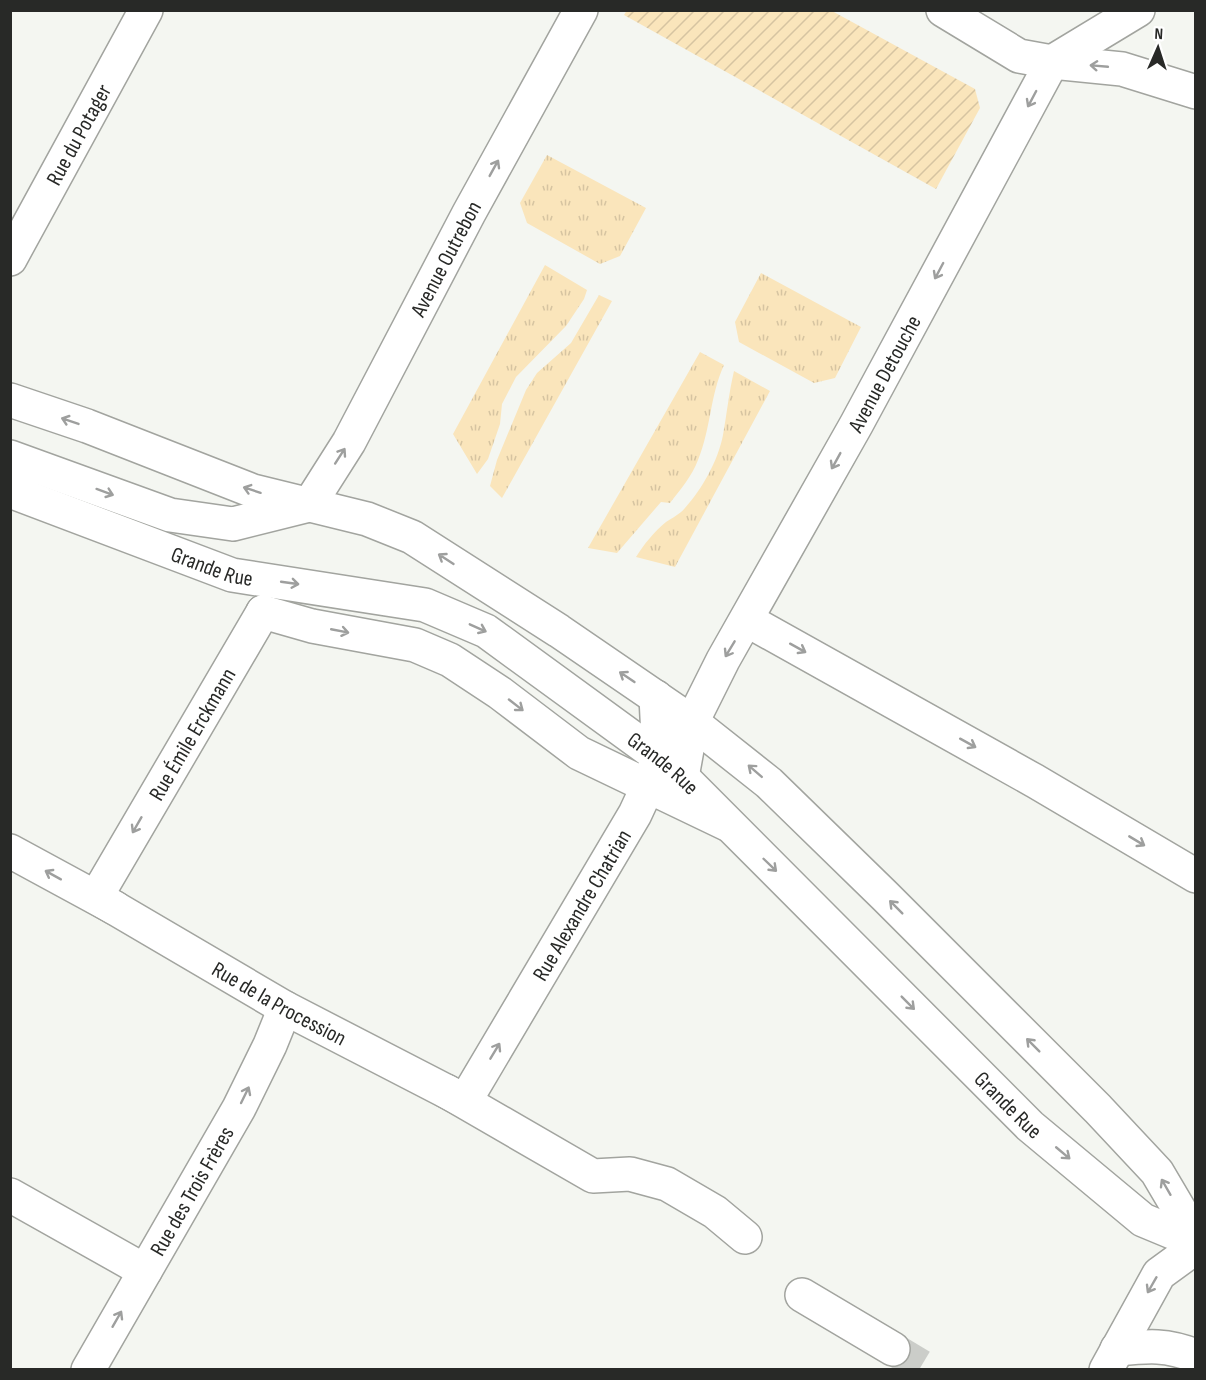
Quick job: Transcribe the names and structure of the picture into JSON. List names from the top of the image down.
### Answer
{
  "streets": {
    "street": [
      "Rue du Potager",
      "Avenue Outrebon",
      "Avenue Detouche",
      "Grande Rue",
      "Rue Émile Erckmann",
      "Rue Alexandre Chatrian",
      "Rue de la Procession",
      "Rue des Trois Frères"
    ]
  },
  "crossings": [
    ["Avenue Outrebon", "Grande Rue"],
    ["Avenue Detouche", "Grande Rue"],
    ["Avenue Detouche", "Rue Alexandre Chatrian"],
    ["Grande Rue", "Rue Alexandre Chatrian"],
    ["Rue Émile Erckmann", "Rue de la Procession"],
    ["Rue Alexandre Chatrian", "Rue de la Procession"],
    ["Rue de la Procession", "Rue des Trois Frères"]
  ],
  "one_way": [
    "Avenue Outrebon",
    "Avenue Detouche",
    "Rue Émile Erckmann",
    "Rue Alexandre Chatrian",
    "Rue des Trois Frères"
  ],
  "north": "top"
}
